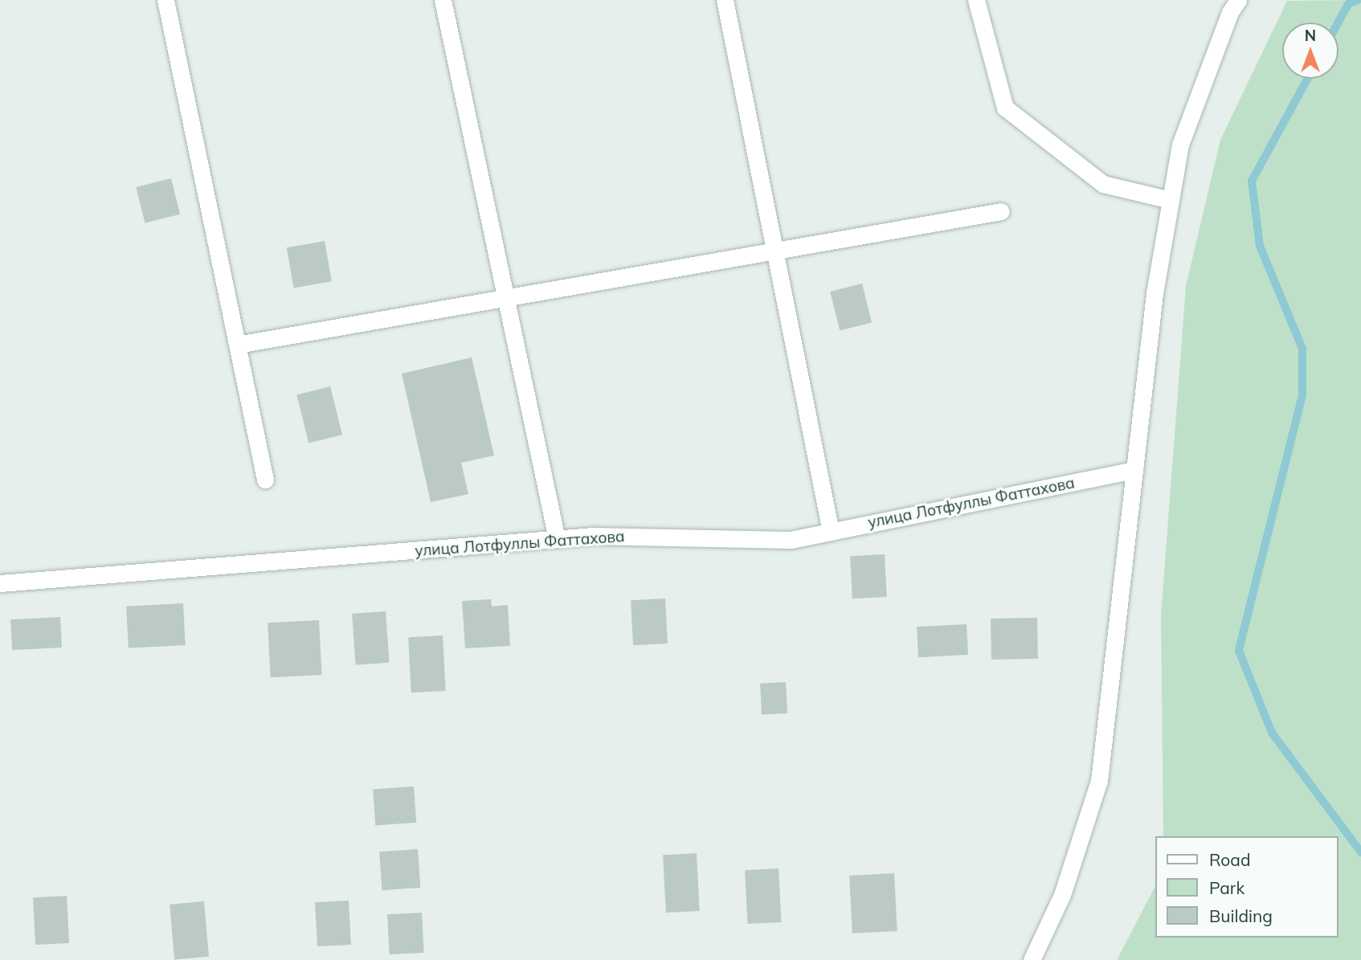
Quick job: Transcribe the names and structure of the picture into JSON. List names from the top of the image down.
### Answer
{
  "streets": {
    "street": ["улица Лотфуллы Фаттахова"]
  },
  "legend": ["Road", "Park", "Building"],
  "north": "top"
}
